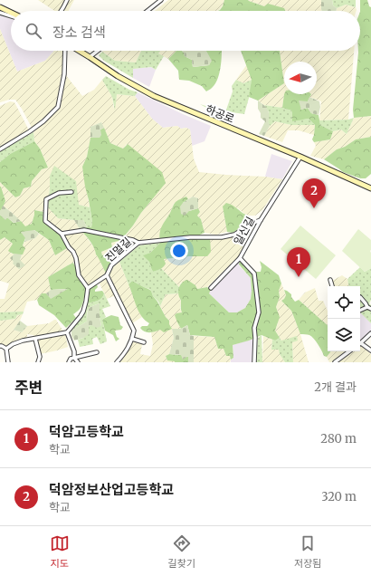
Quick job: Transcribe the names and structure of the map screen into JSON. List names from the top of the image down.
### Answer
{
  "streets": {
    "main road": ["하공로"],
    "street": ["일신길", "진멀길"]
  },
  "crossings": [
    ["하공로", "일신길"],
    ["일신길", "진멀길"]
  ],
  "north": "left",
  "page": {
    "search": "장소 검색",
    "pins": ["2", "1"],
    "heading": ["주변", "2개 결과"],
    "list": [
      {
        "mark": "1",
        "name": "덕암고등학교",
        "note": "학교",
        "value": "280 m"
      },
      {
        "mark": "2",
        "name": "덕암정보산업고등학교",
        "note": "학교",
        "value": "320 m"
      }
    ],
    "nav": ["지도", "길찾기", "저장됨"]
  }
}
